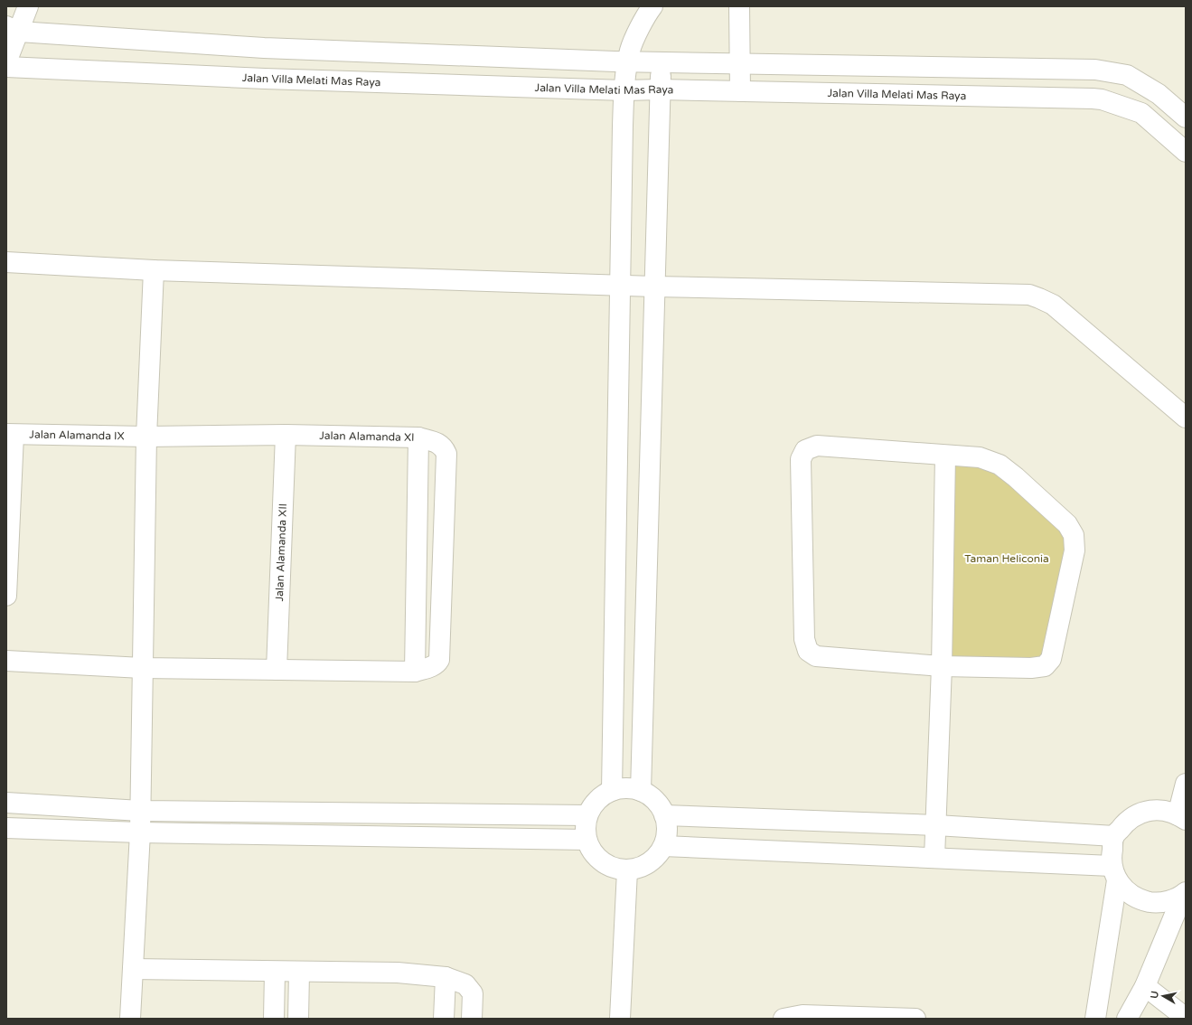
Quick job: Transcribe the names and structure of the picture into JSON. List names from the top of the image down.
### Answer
{
  "streets": {
    "street": [
      "Jalan Villa Melati Mas Raya",
      "Jalan Alamanda IX",
      "Jalan Alamanda XI",
      "Jalan Alamanda XII"
    ]
  },
  "crossings": [
    ["Jalan Alamanda IX", "Jalan Alamanda XI"],
    ["Jalan Alamanda XI", "Jalan Alamanda XII"]
  ],
  "parks": ["Taman Heliconia"],
  "north": "left"
}
